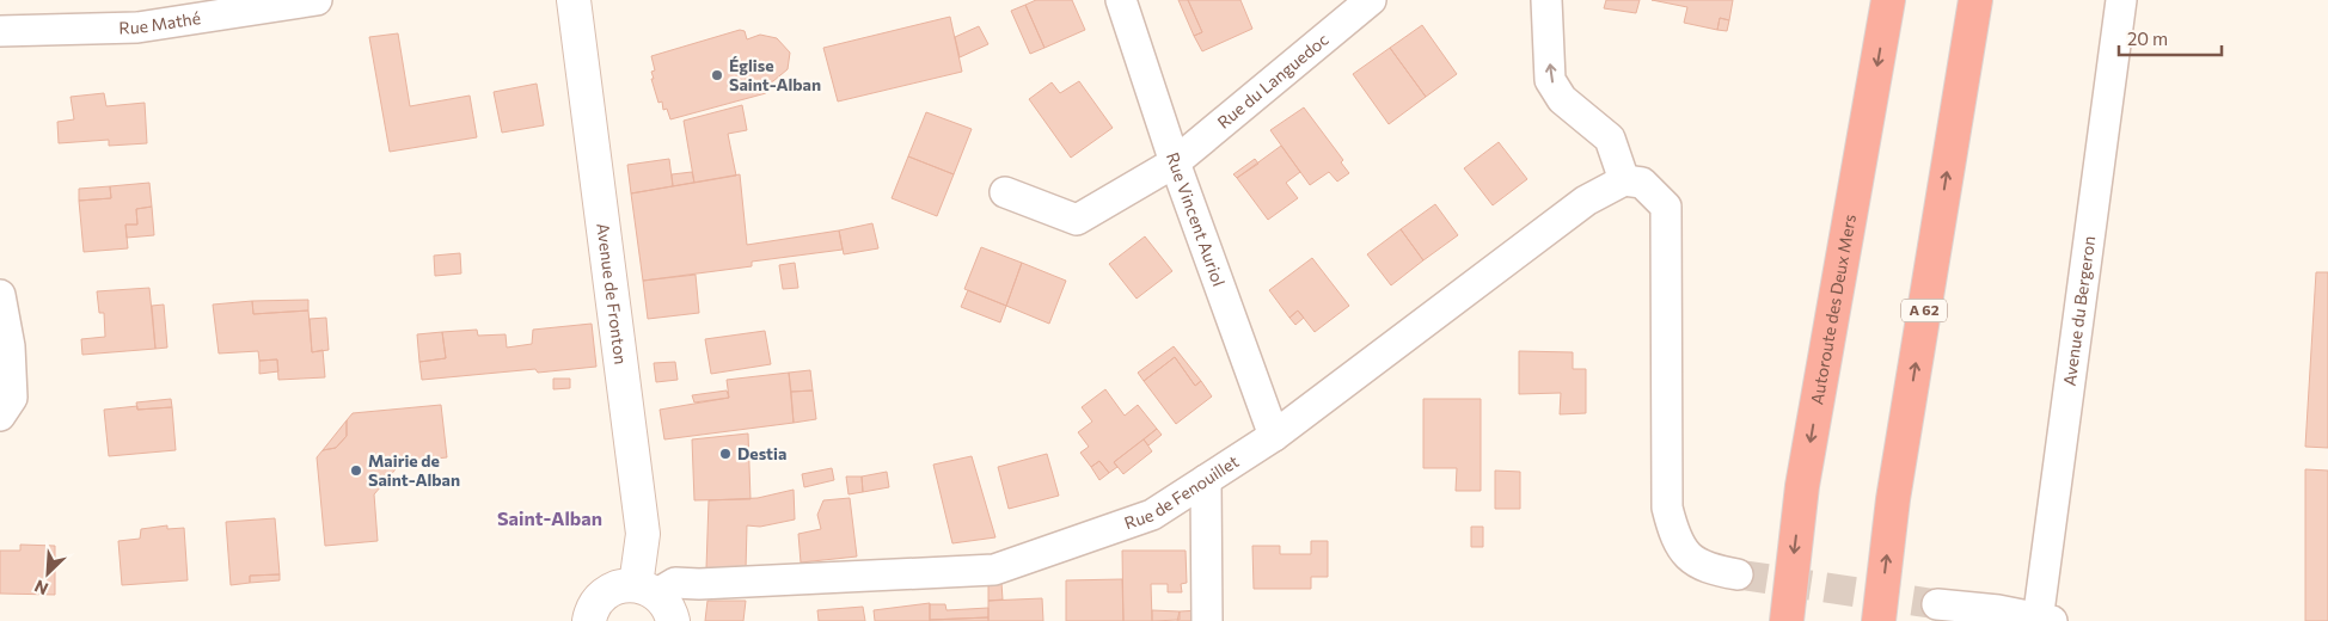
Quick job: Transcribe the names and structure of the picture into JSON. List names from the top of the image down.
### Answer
{
  "streets": {
    "highway": ["Autoroute des Deux Mers", "A 62"],
    "main road": ["Avenue de Fronton"],
    "street": [
      "Rue Mathé",
      "Rue du Languedoc",
      "Rue Vincent Auriol",
      "Avenue du Bergeron",
      "Rue de Fenouillet"
    ]
  },
  "crossings": [
    ["Rue du Languedoc", "Rue Vincent Auriol"],
    ["Rue Vincent Auriol", "Rue de Fenouillet"],
    ["Avenue de Fronton", "Rue de Fenouillet"]
  ],
  "districts": ["Saint-Alban"],
  "places": ["Église Saint-Alban", "Destia", "Mairie de Saint-Alban"],
  "scale_bar": "20 m",
  "north": "bottom left"
}
